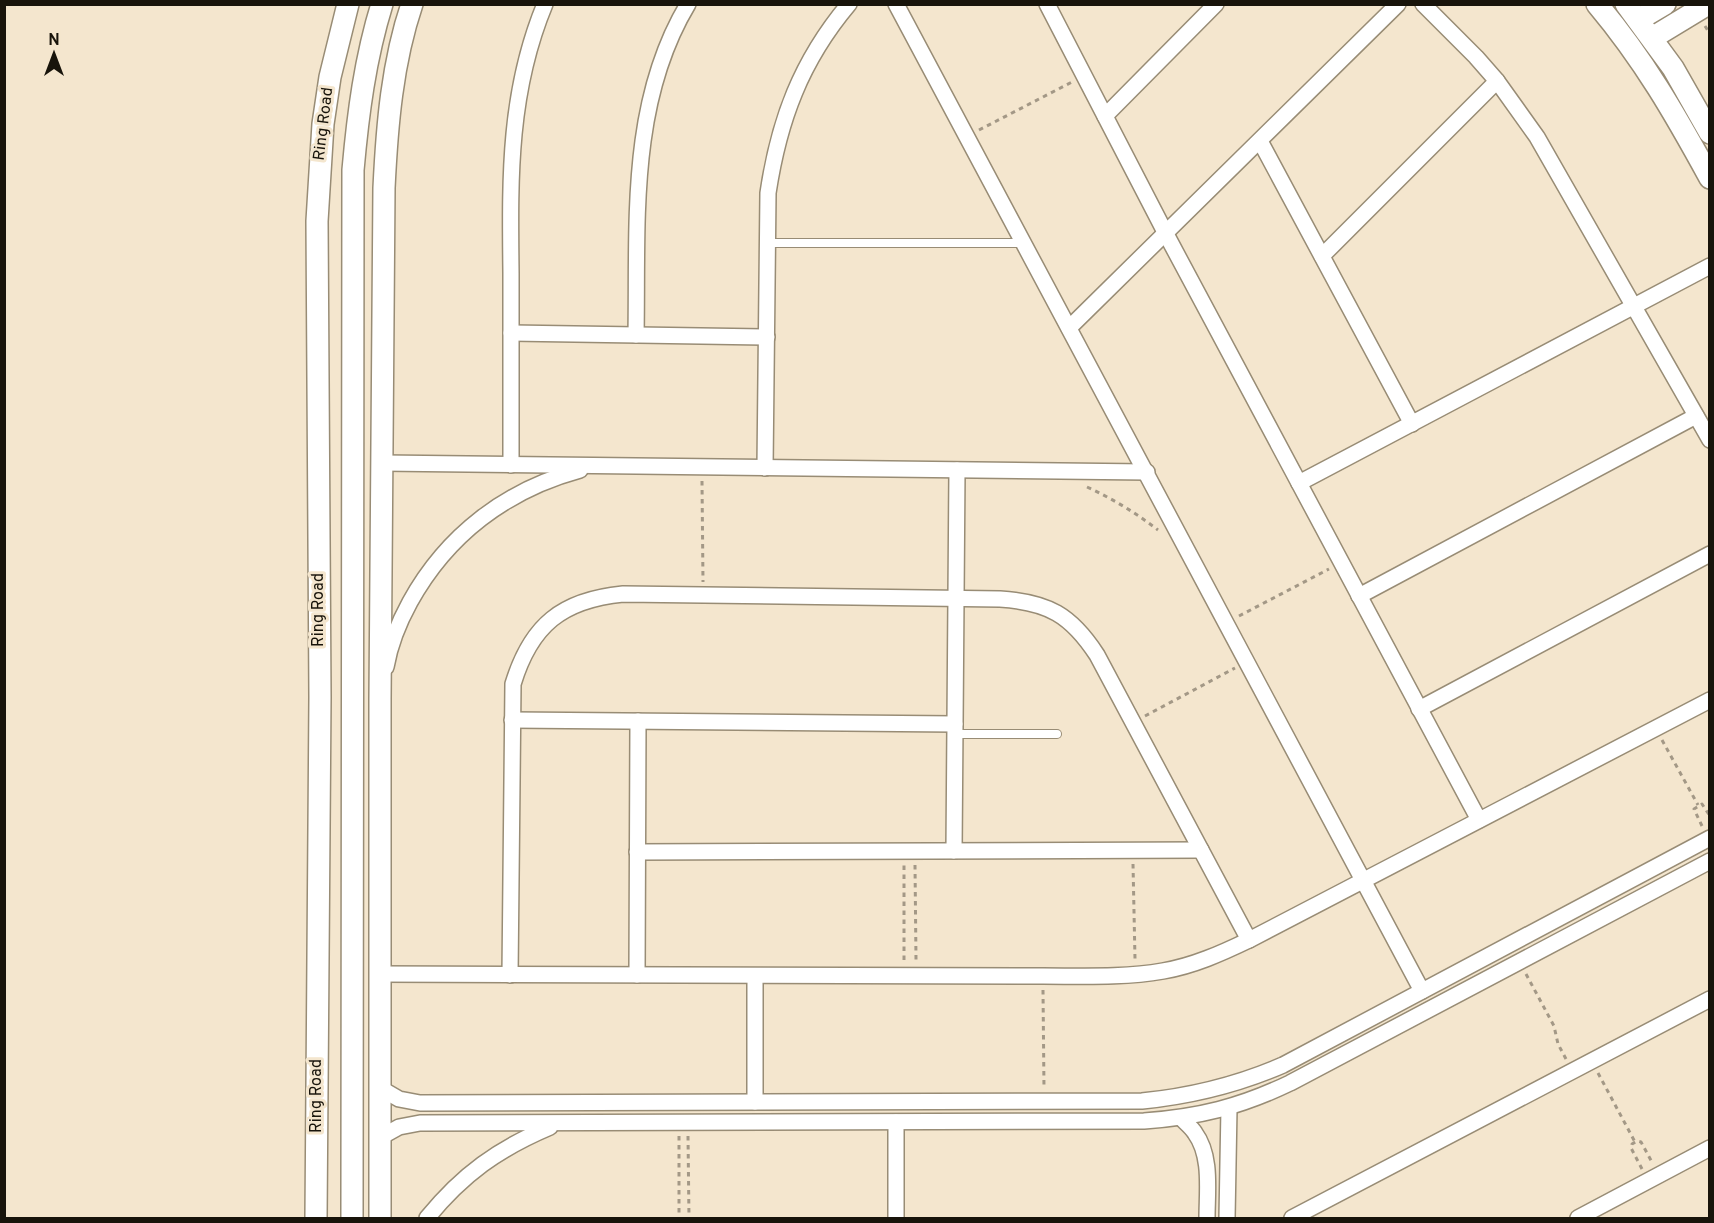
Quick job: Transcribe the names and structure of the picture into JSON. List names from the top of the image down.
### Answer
{
  "streets": {
    "main road": ["Ring Road"]
  },
  "north": "top"
}
